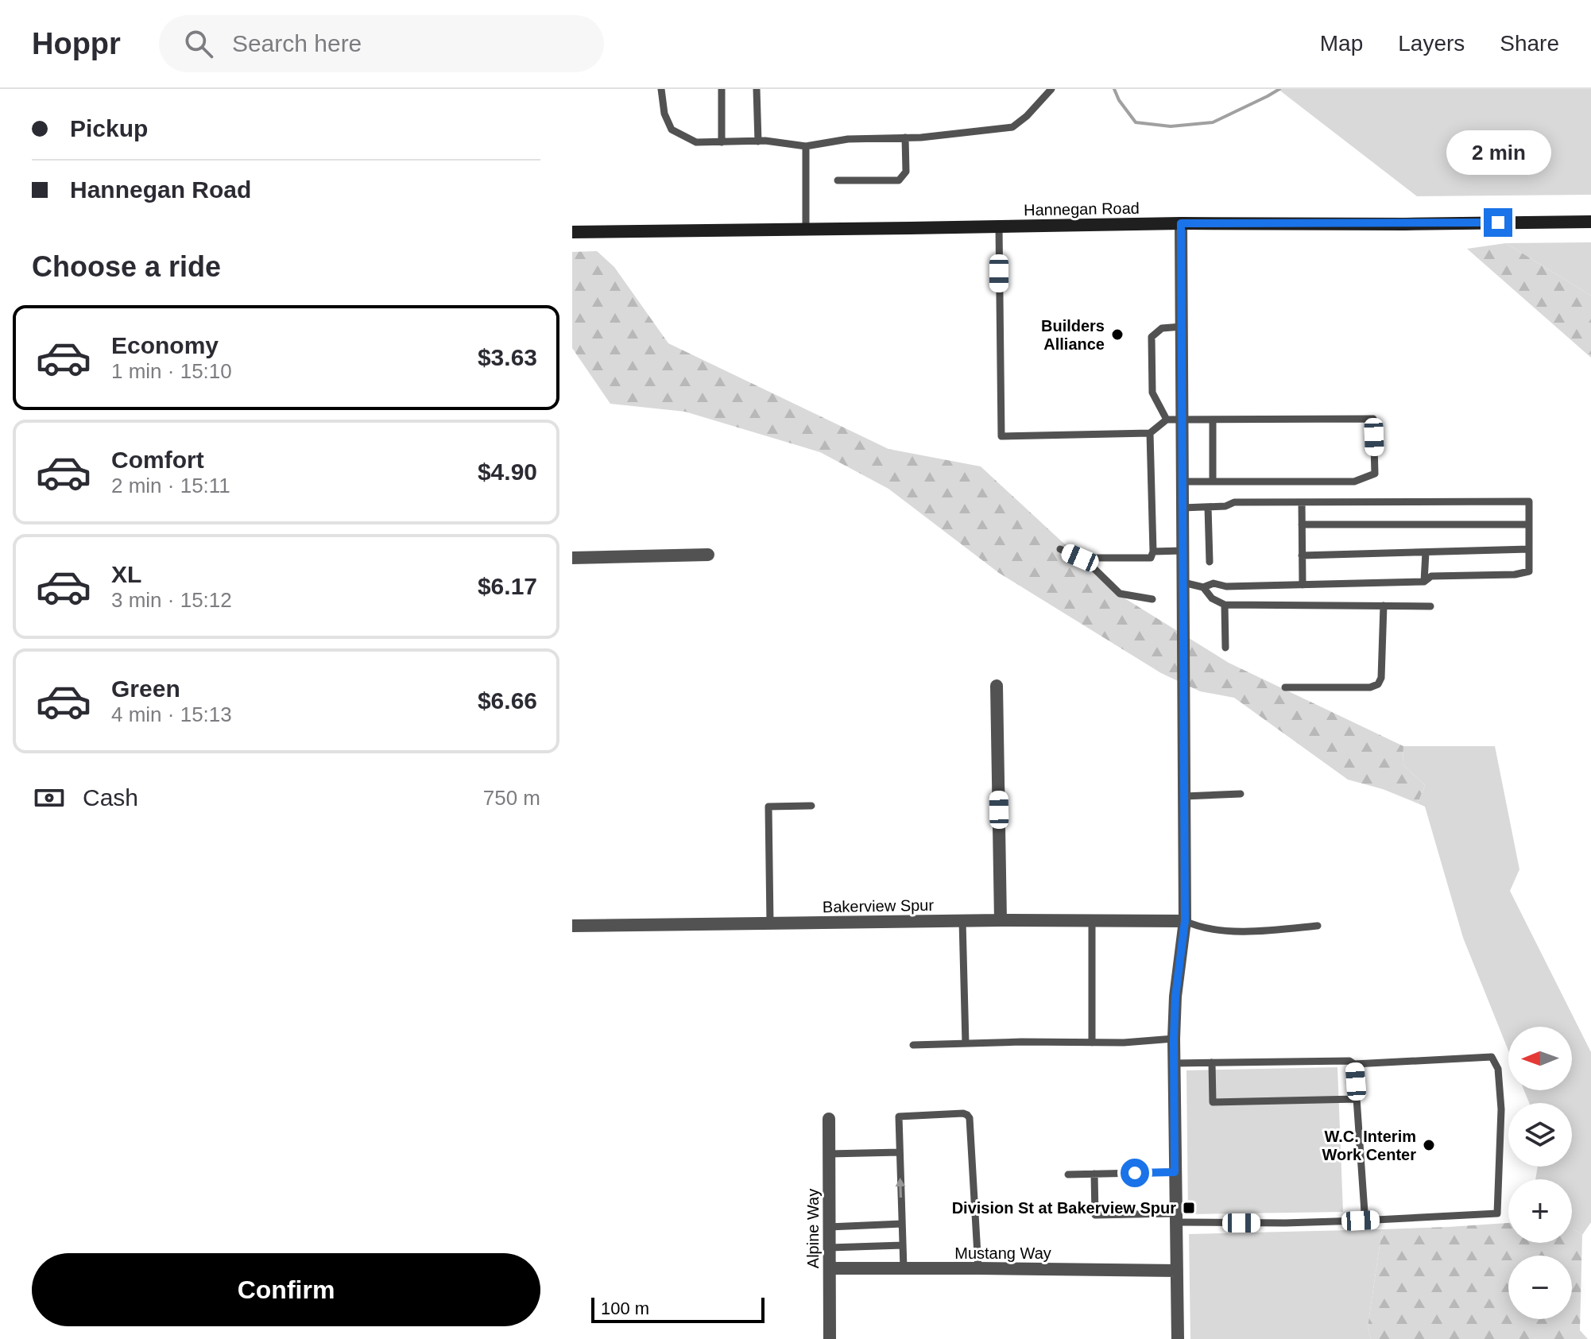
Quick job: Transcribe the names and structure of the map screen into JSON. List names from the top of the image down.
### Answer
{
  "streets": {
    "main road": ["Hannegan Road"],
    "street": ["Bakerview Spur", "Alpine Way", "Mustang Way"]
  },
  "crossings": [
    ["Alpine Way", "Mustang Way"]
  ],
  "places": {
    "other": ["Builders Alliance", "W.C. Interim Work Center"],
    "transit": ["Division St at Bakerview Spur"]
  },
  "scale_bar": "100 m",
  "north": "left",
  "page": {
    "header": "Hoppr",
    "search": "Search here",
    "nav": ["Map", "Layers", "Share"],
    "banner": ["Pickup", "Hannegan Road"],
    "bubble": "2 min",
    "heading": "Choose a ride",
    "list": [
      {
        "name": "Economy",
        "note": "1 min · 15:10",
        "value": "$3.63"
      },
      {
        "name": "Comfort",
        "note": "2 min · 15:11",
        "value": "$4.90"
      },
      {
        "name": "XL",
        "note": "3 min · 15:12",
        "value": "$6.17"
      },
      {
        "name": "Green",
        "note": "4 min · 15:13",
        "value": "$6.66"
      }
    ],
    "pay": ["Cash", "750 m"],
    "map_buttons": ["+", "−"],
    "buttons": "Confirm",
    "scale": "100 m"
  }
}
